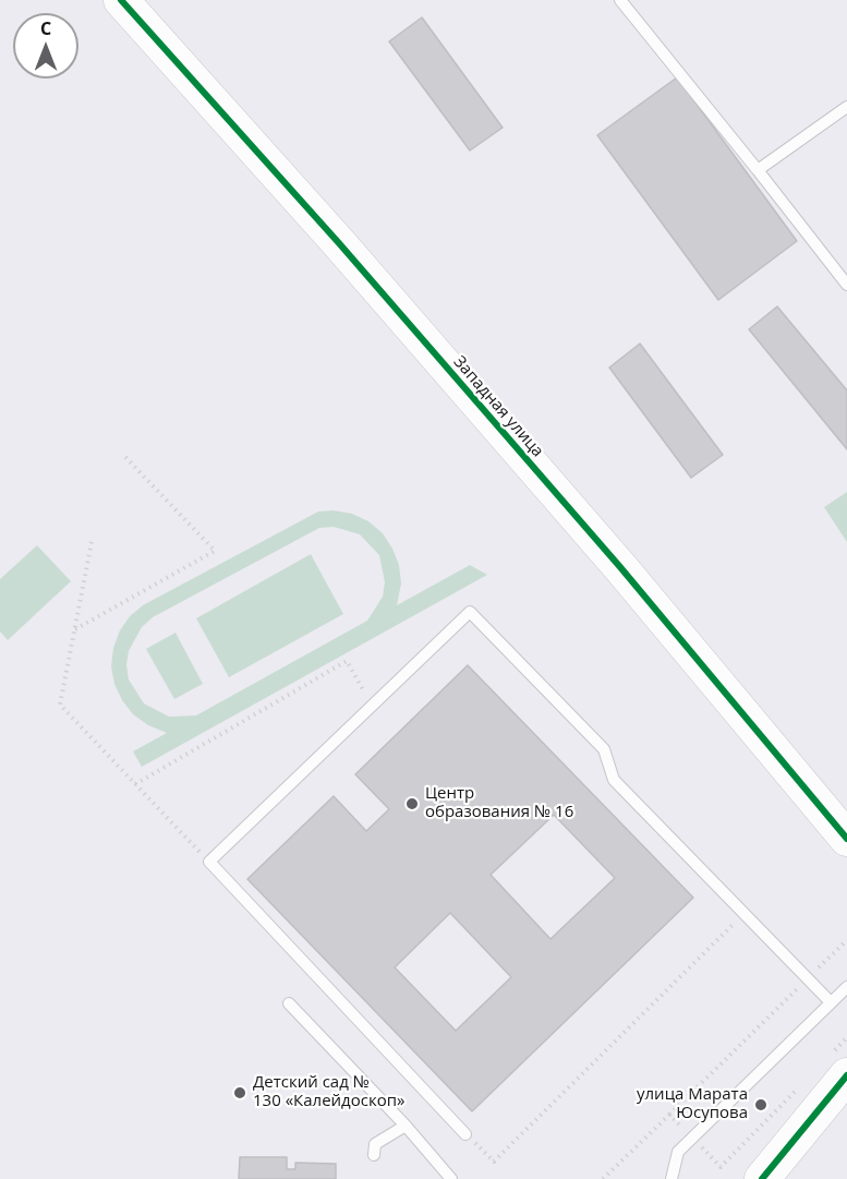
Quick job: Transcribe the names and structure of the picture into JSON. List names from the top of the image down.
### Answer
{
  "streets": {
    "street": ["Западная улица"]
  },
  "places": ["Центр образования № 16", "Детский сад № 130 «Калейдоскоп»", "улица Марата Юсупова"],
  "north": "top"
}
